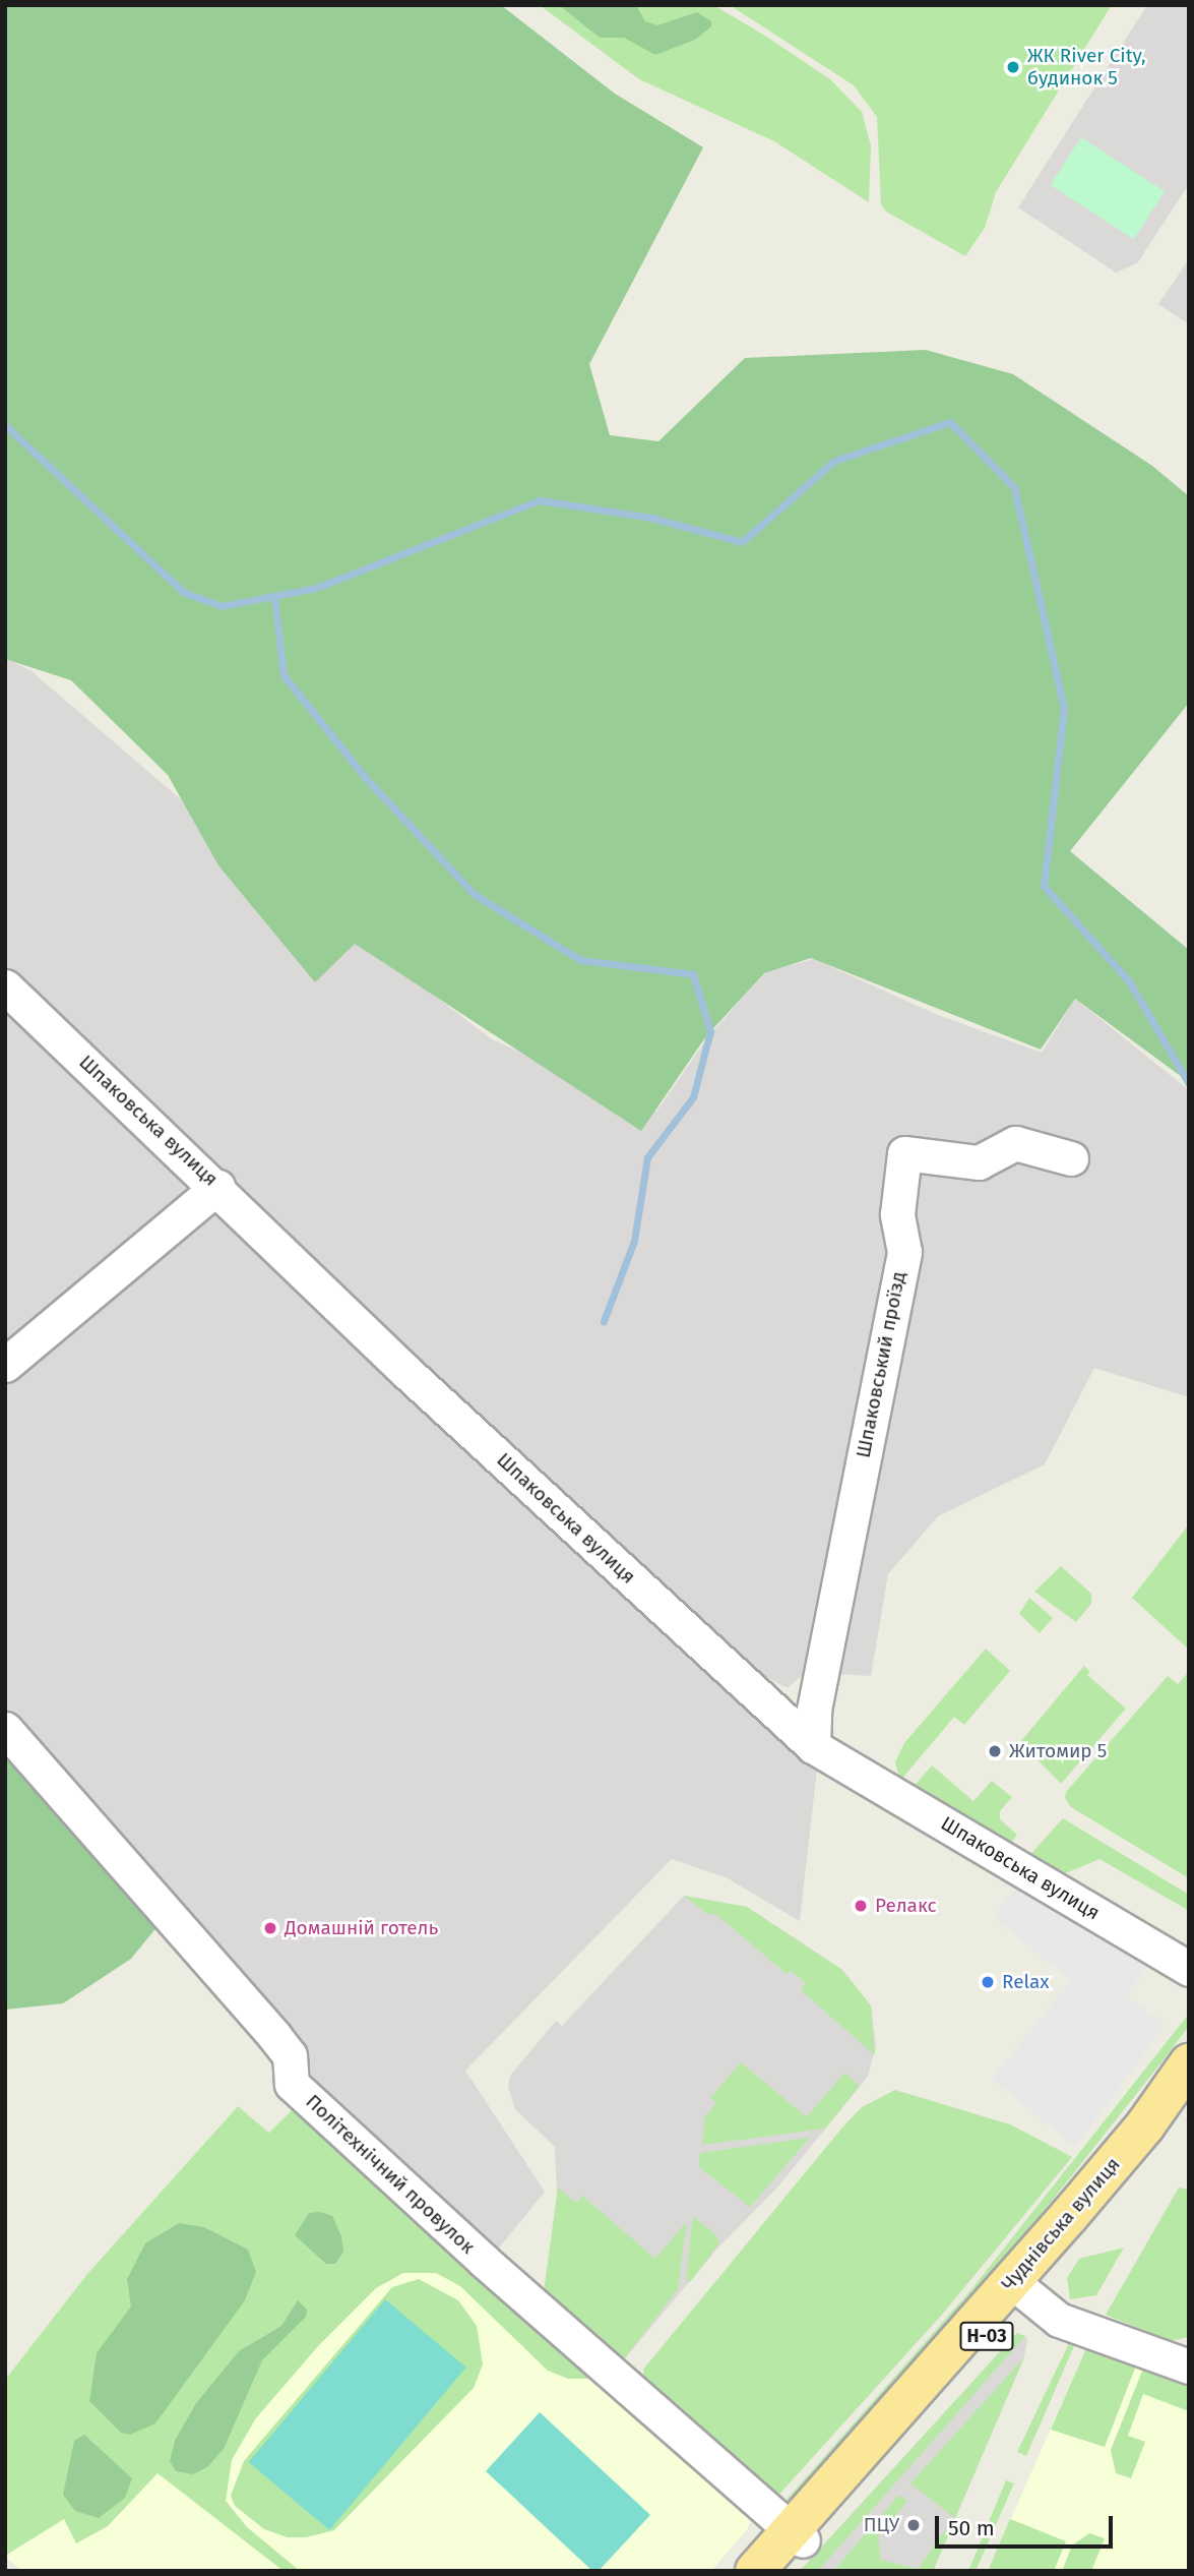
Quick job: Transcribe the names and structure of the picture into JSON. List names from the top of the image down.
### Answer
{
  "streets": {
    "main road": ["Чуднівська вулиця", "Н-03"],
    "street": ["Шпаковська вулиця", "Шпаковський проїзд", "Політехнічний провулок"]
  },
  "crossings": [
    ["Шпаковська вулиця", "Шпаковський проїзд"],
    ["Політехнічний провулок", "Чуднівська вулиця"]
  ],
  "places": [
    "ЖК River City, будинок 5",
    "Житомир 5",
    "Релакс",
    "Домашній готель",
    "Relax",
    "ПЦУ"
  ],
  "scale_bar": "50 m"
}
